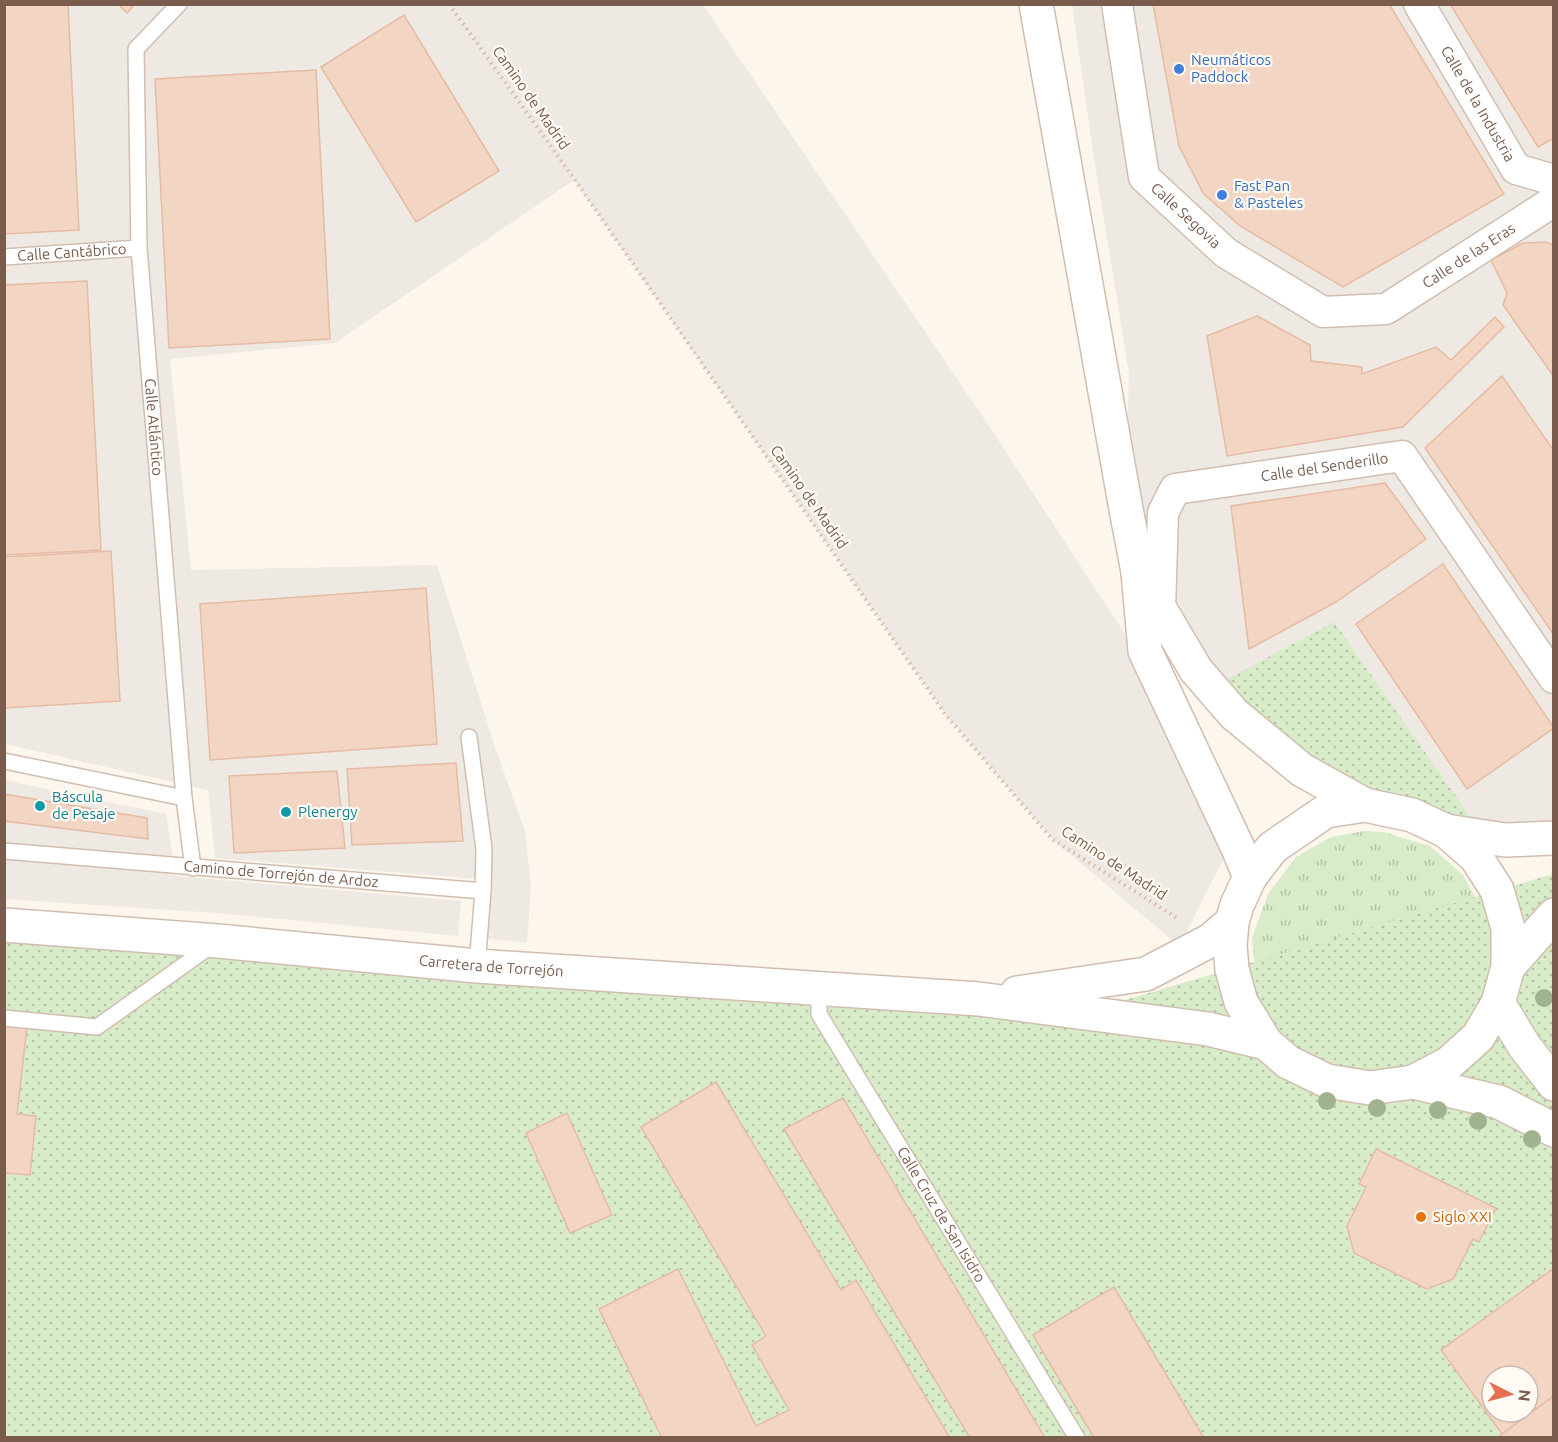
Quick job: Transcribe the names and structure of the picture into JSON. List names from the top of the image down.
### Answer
{
  "streets": {
    "street": [
      "Calle de la Industria",
      "Calle Segovia",
      "Calle de las Eras",
      "Calle del Senderillo",
      "Carretera de Torrejón"
    ],
    "lane": [
      "Calle Cantábrico",
      "Calle Atlántico",
      "Camino de Torrejón de Ardoz",
      "Calle Cruz de San Isidro"
    ],
    "path": ["Camino de Madrid"]
  },
  "crossings": [
    ["Calle Segovia", "Calle de las Eras"],
    ["Calle Cantábrico", "Calle Atlántico"],
    ["Calle Atlántico", "Camino de Torrejón de Ardoz"],
    ["Carretera de Torrejón", "Calle Cruz de San Isidro"]
  ],
  "places": [
    "Neumáticos Paddock",
    "Fast Pan & Pasteles",
    "Báscula de Pesaje",
    "Plenergy",
    "Siglo XXI"
  ],
  "north": "right"
}
